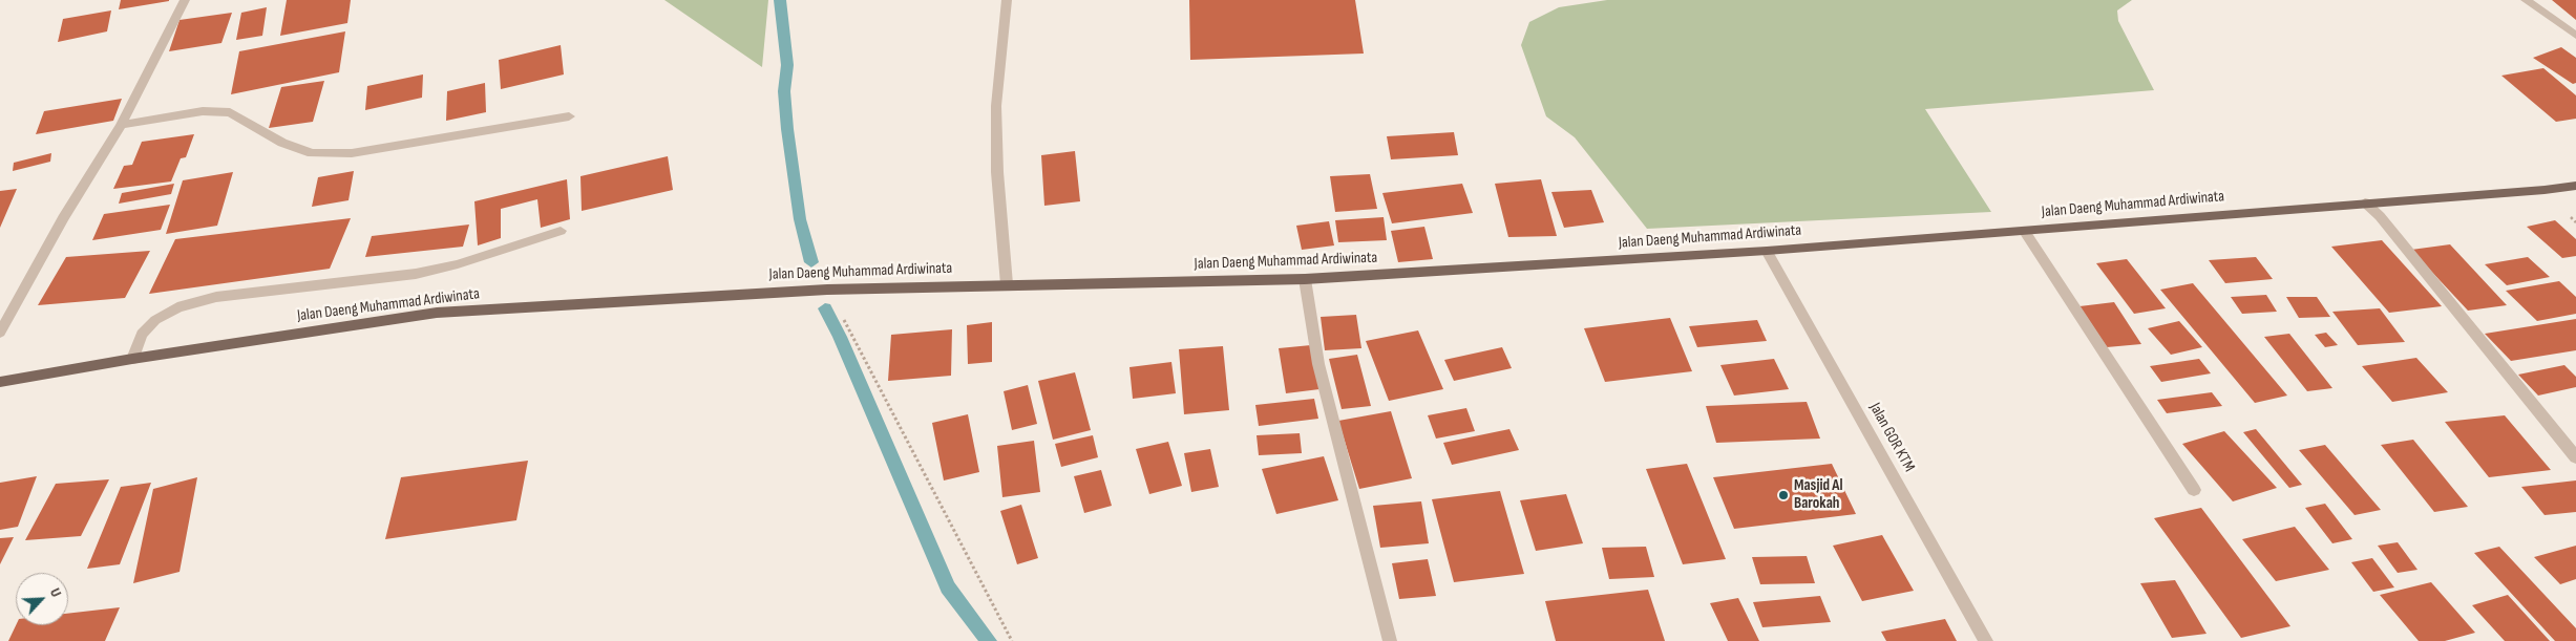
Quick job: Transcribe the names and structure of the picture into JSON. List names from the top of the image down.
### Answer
{
  "streets": {
    "main road": ["Jalan Daeng Muhammad Ardiwinata"],
    "street": ["Jalan GOR KTM"]
  },
  "crossings": [
    ["Jalan Daeng Muhammad Ardiwinata", "Jalan GOR KTM"]
  ],
  "places": ["Masjid Al Barokah"],
  "north": "top right"
}
